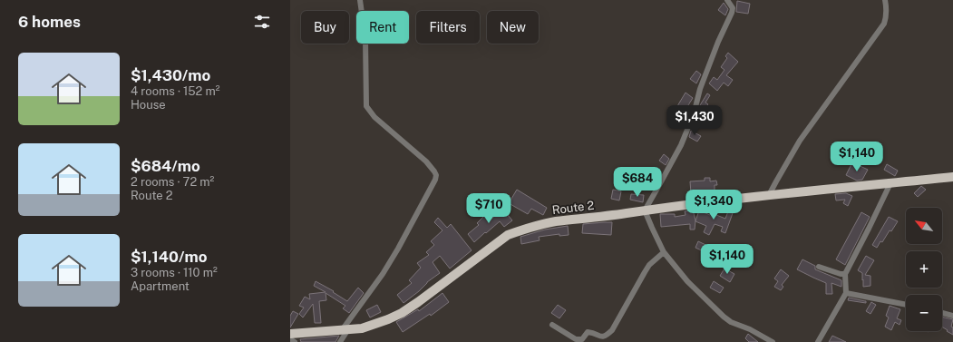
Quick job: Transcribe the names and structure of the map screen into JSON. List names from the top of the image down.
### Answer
{
  "streets": {
    "highway": ["Route 2"]
  },
  "north": "top left",
  "page": {
    "heading": "6 homes",
    "chip": [
      "Buy",
      "Rent",
      "Filters",
      "New"
    ],
    "list": [
      {
        "name": "$1,430/mo",
        "note": "4 rooms · 152 m² · House"
      },
      {
        "name": "$684/mo",
        "note": "2 rooms · 72 m² · Route 2"
      },
      {
        "name": "$1,140/mo",
        "note": "3 rooms · 110 m² · Apartment"
      }
    ],
    "price": [
      "$1,430",
      "$1,140",
      "$684",
      "$1,340",
      "$710",
      "$1,140"
    ],
    "map_buttons": ["+", "−"]
  }
}
